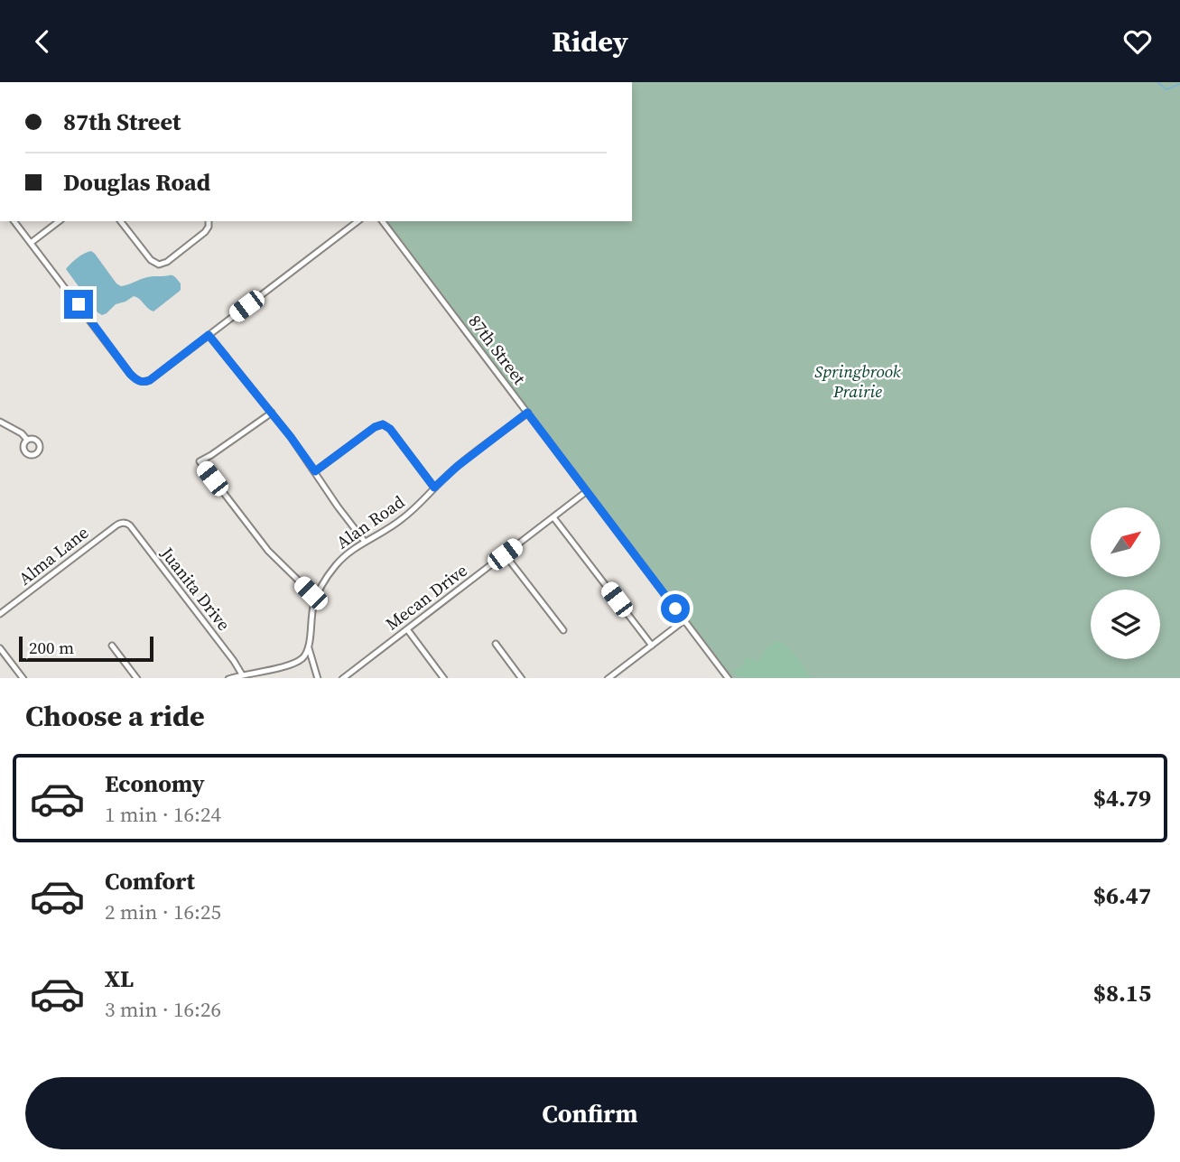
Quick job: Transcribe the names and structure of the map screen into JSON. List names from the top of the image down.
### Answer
{
  "streets": {
    "street": [
      "87th Street",
      "Alan Road",
      "Alma Lane",
      "Juanita Drive",
      "Mecan Drive"
    ]
  },
  "crossings": [
    ["87th Street", "Alan Road"],
    ["87th Street", "Mecan Drive"],
    ["Alma Lane", "Juanita Drive"]
  ],
  "parks": ["Springbrook Prairie"],
  "scale_bar": "200 m",
  "north": "top right",
  "page": {
    "header": "Ridey",
    "banner": ["87th Street", "Douglas Road"],
    "scale": "200 m",
    "heading": "Choose a ride",
    "list": [
      {
        "name": "Economy",
        "note": "1 min · 16:24",
        "value": "$4.79"
      },
      {
        "name": "Comfort",
        "note": "2 min · 16:25",
        "value": "$6.47"
      },
      {
        "name": "XL",
        "note": "3 min · 16:26",
        "value": "$8.15"
      }
    ],
    "buttons": "Confirm"
  }
}
